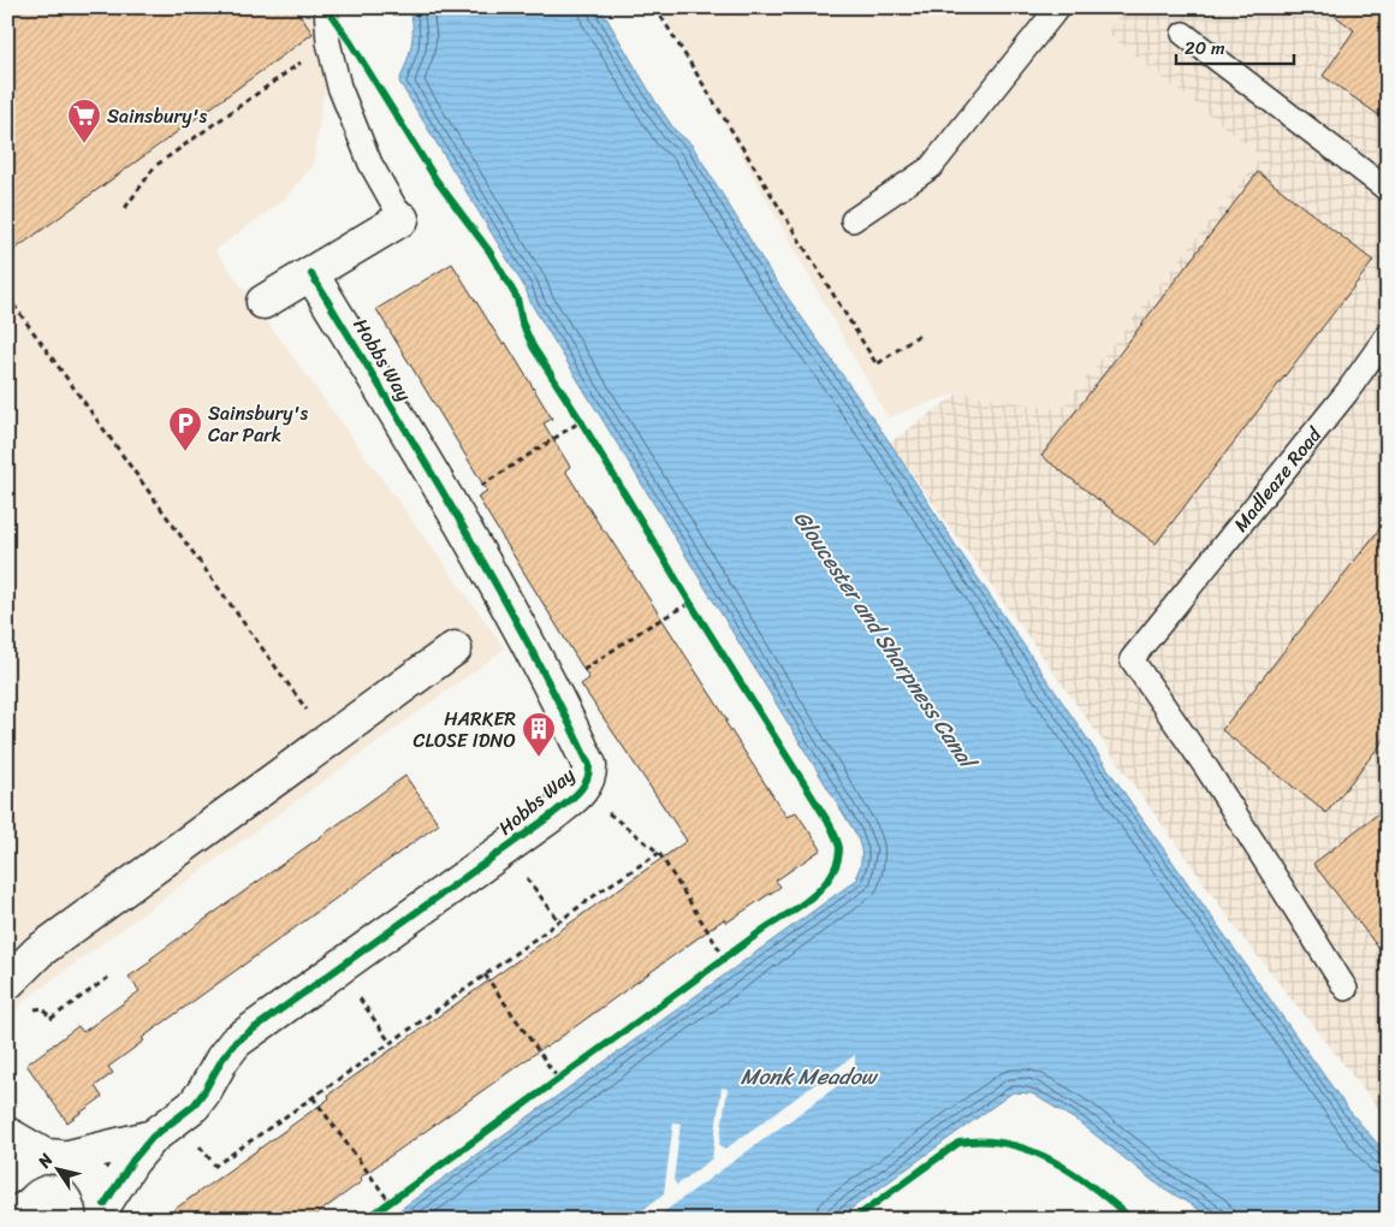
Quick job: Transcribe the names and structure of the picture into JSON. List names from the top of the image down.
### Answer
{
  "streets": {
    "street": ["Hobbs Way"],
    "lane": ["Madleaze Road"]
  },
  "water": ["Gloucester and Sharpness Canal", "Monk Meadow"],
  "places": {
    "supermarket": ["Sainsbury's"],
    "parking": ["Sainsbury's Car Park"],
    "building": ["HARKER CLOSE IDNO"]
  },
  "scale_bar": "20 m",
  "north": "top left"
}
